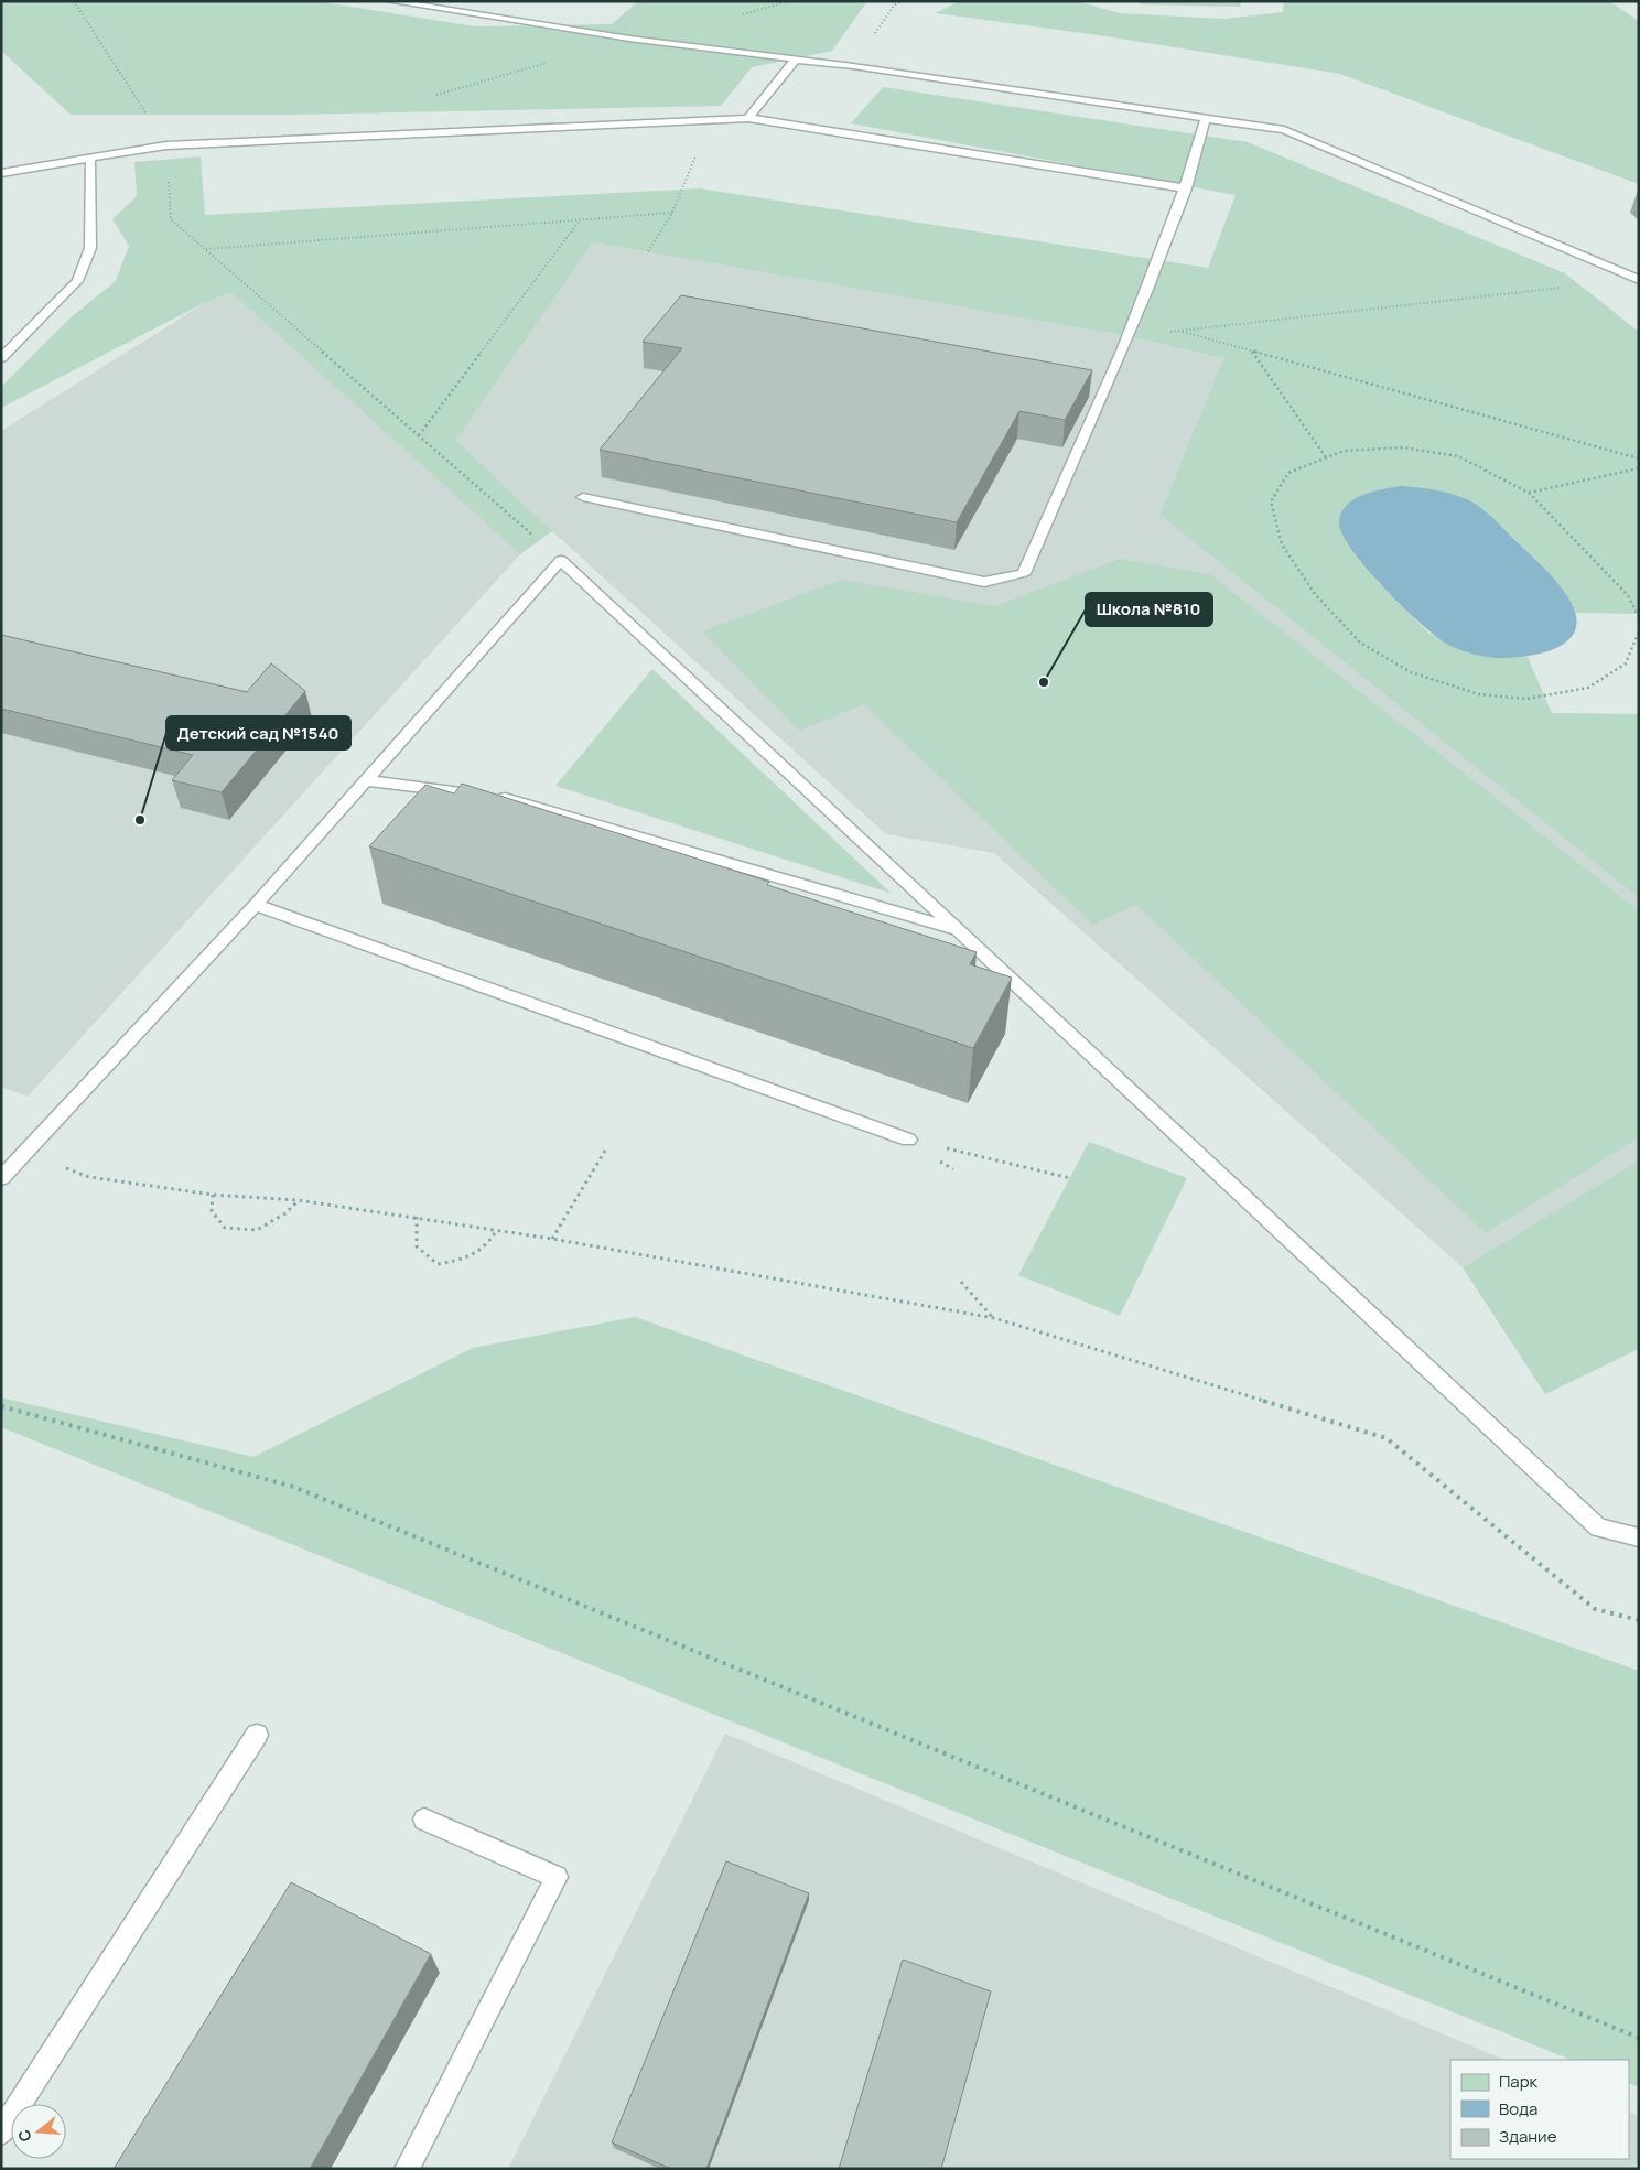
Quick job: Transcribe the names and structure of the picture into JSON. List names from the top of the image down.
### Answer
{
  "places": ["Школа №810", "Детский сад №1540"],
  "legend": ["Парк", "Вода", "Здание"],
  "north": "left"
}
